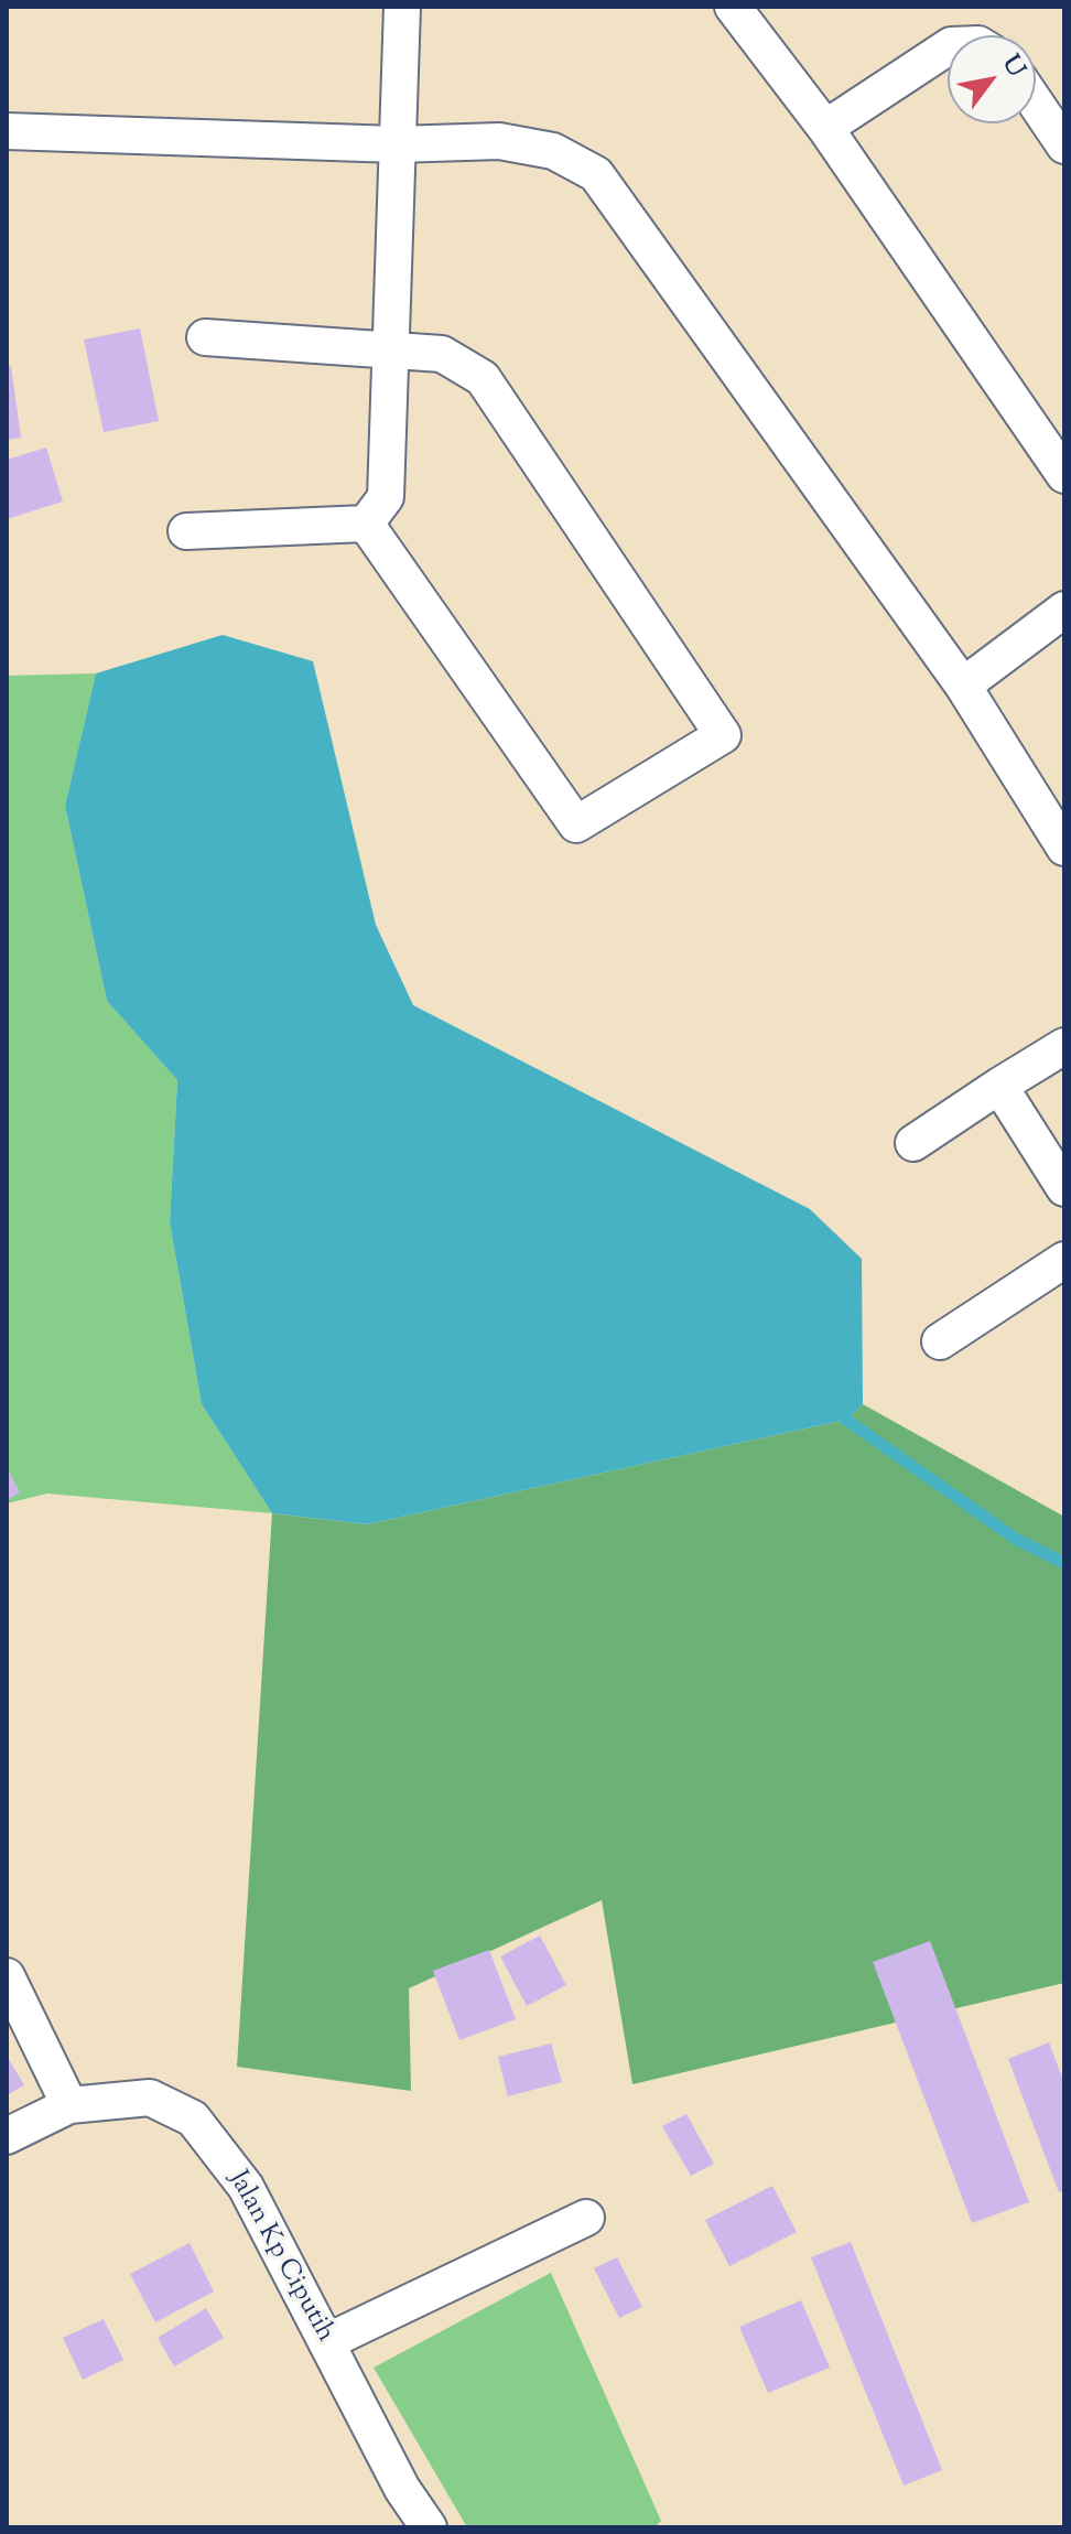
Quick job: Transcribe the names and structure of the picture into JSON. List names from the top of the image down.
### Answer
{
  "streets": {
    "street": ["Jalan Kp Ciputih"]
  },
  "north": "top right"
}
